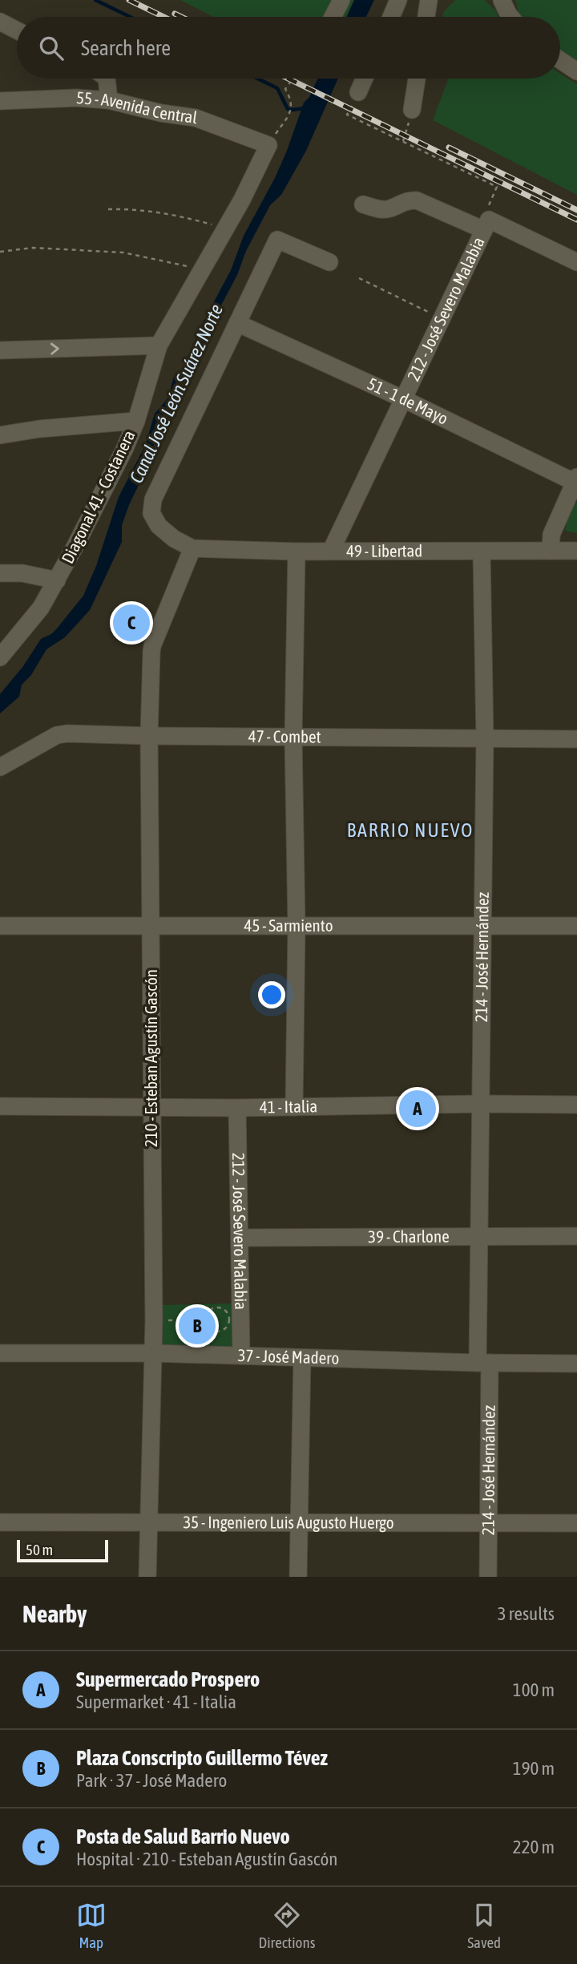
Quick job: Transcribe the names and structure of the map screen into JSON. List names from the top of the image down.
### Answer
{
  "streets": {
    "street": [
      "55 - Avenida Central",
      "212 - José Severo Malabia",
      "51 - 1 de Mayo",
      "Diagonal 41 - Costanera",
      "49 - Libertad",
      "47 - Combet",
      "45 - Sarmiento",
      "214 - José Hernández",
      "210 - Esteban Agustín Gascón",
      "41 - Italia",
      "39 - Charlone",
      "37 - José Madero",
      "35 - Ingeniero Luis Augusto Huergo"
    ]
  },
  "crossings": [
    ["55 - Avenida Central", "Diagonal 41 - Costanera"],
    ["212 - José Severo Malabia", "51 - 1 de Mayo"],
    ["212 - José Severo Malabia", "49 - Libertad"],
    ["212 - José Severo Malabia", "41 - Italia"],
    ["212 - José Severo Malabia", "39 - Charlone"],
    ["212 - José Severo Malabia", "37 - José Madero"],
    ["49 - Libertad", "214 - José Hernández"],
    ["49 - Libertad", "210 - Esteban Agustín Gascón"],
    ["47 - Combet", "214 - José Hernández"],
    ["47 - Combet", "210 - Esteban Agustín Gascón"],
    ["45 - Sarmiento", "214 - José Hernández"],
    ["45 - Sarmiento", "210 - Esteban Agustín Gascón"],
    ["214 - José Hernández", "41 - Italia"],
    ["214 - José Hernández", "39 - Charlone"],
    ["214 - José Hernández", "37 - José Madero"],
    ["214 - José Hernández", "35 - Ingeniero Luis Augusto Huergo"],
    ["210 - Esteban Agustín Gascón", "41 - Italia"],
    ["210 - Esteban Agustín Gascón", "37 - José Madero"],
    ["210 - Esteban Agustín Gascón", "35 - Ingeniero Luis Augusto Huergo"]
  ],
  "districts": ["BARRIO NUEVO"],
  "water": ["Canal José León Suárez Norte"],
  "scale_bar": "50 m",
  "page": {
    "search": "Search here",
    "pins": ["C", "A", "B"],
    "scale": "50 m",
    "heading": ["Nearby", "3 results"],
    "list": [
      {
        "mark": "A",
        "name": "Supermercado Prospero",
        "note": "Supermarket · 41 - Italia",
        "value": "100 m"
      },
      {
        "mark": "B",
        "name": "Plaza Conscripto Guillermo Tévez",
        "note": "Park · 37 - José Madero",
        "value": "190 m"
      },
      {
        "mark": "C",
        "name": "Posta de Salud Barrio Nuevo",
        "note": "Hospital · 210 - Esteban Agustín Gascón",
        "value": "220 m"
      }
    ],
    "nav": ["Map", "Directions", "Saved"]
  }
}
